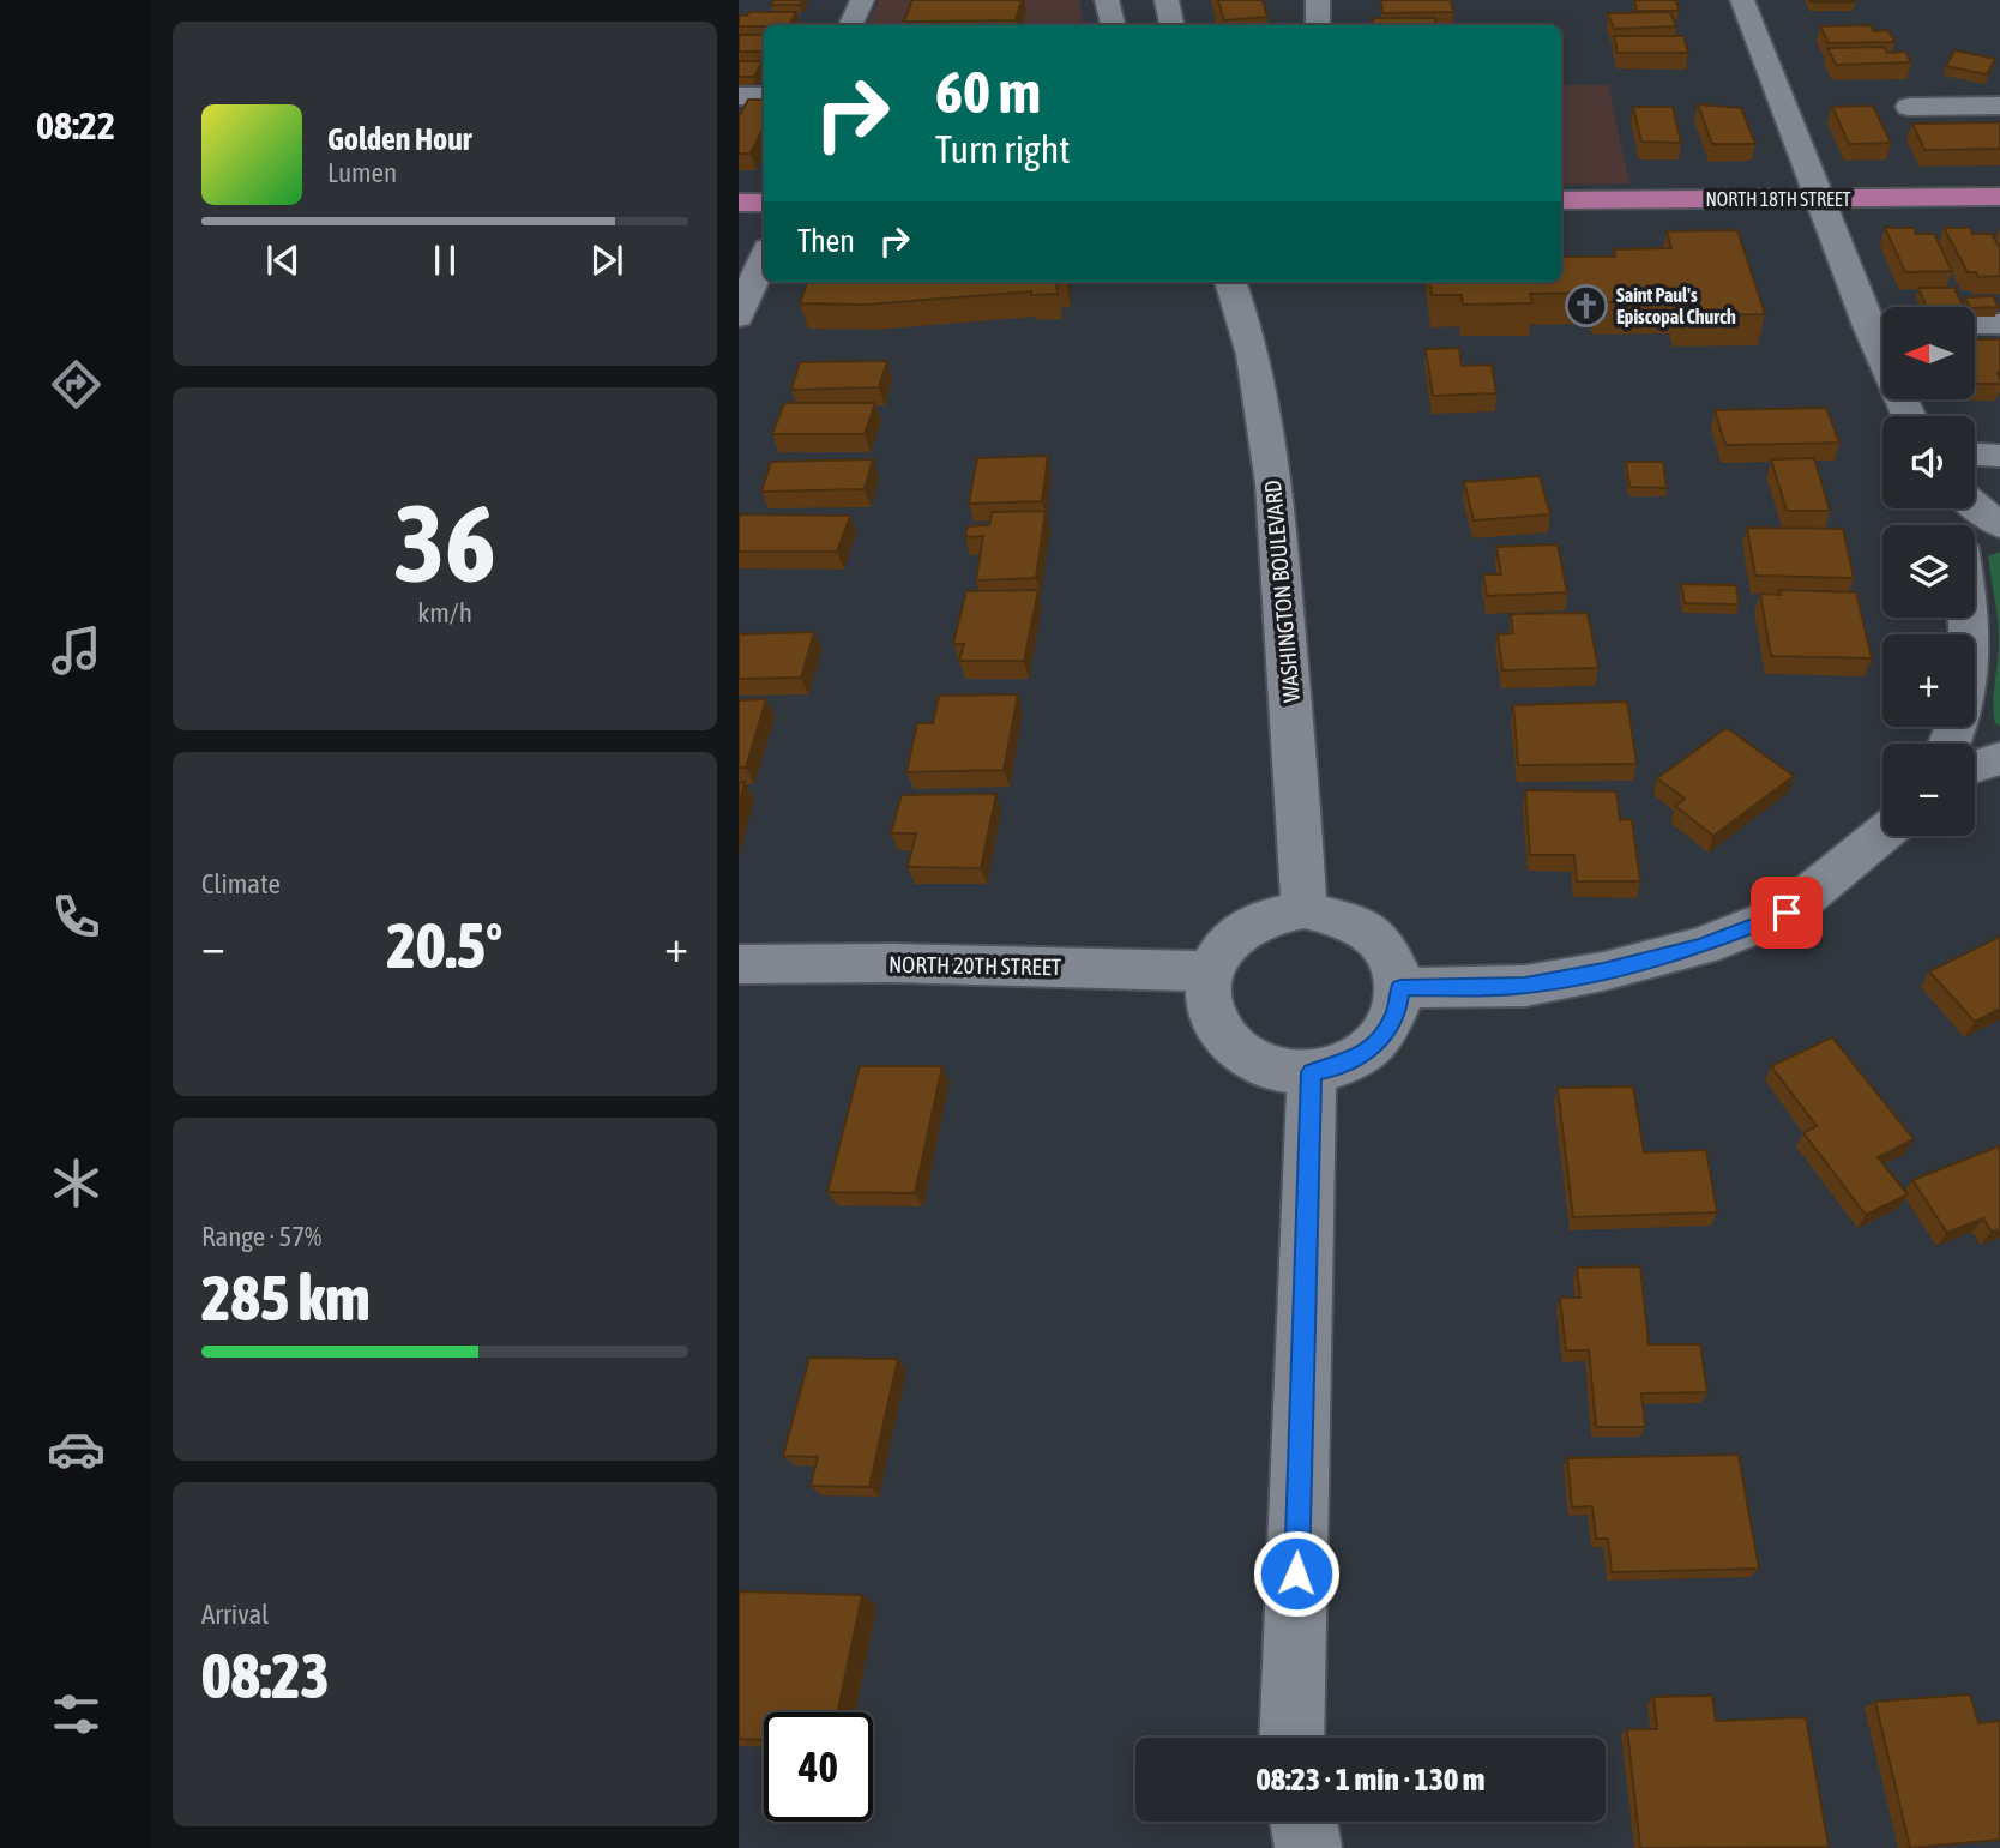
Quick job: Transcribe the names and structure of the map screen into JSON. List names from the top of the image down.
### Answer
{
  "streets": {
    "main road": ["NORTH 18TH STREET"],
    "street": ["WASHINGTON BOULEVARD", "NORTH 20TH STREET"]
  },
  "crossings": [
    ["WASHINGTON BOULEVARD", "NORTH 20TH STREET"]
  ],
  "places": {
    "church": ["Saint Paul's Episcopal Church"]
  },
  "north": "left",
  "page": {
    "tabs": "08:22",
    "turn": ["60 m", "Turn right"],
    "song": ["Golden Hour", "Lumen"],
    "then": "Then",
    "map_buttons": ["+", "−"],
    "tile": [
      ["36", "km/h"],
      "Climate",
      ["Range · 57%", "285 km"],
      ["Arrival", "08:23"]
    ],
    "heat": ["−", "20.5°", "+"],
    "limit": "40",
    "trip": "08:23 · 1 min · 130 m"
  }
}
